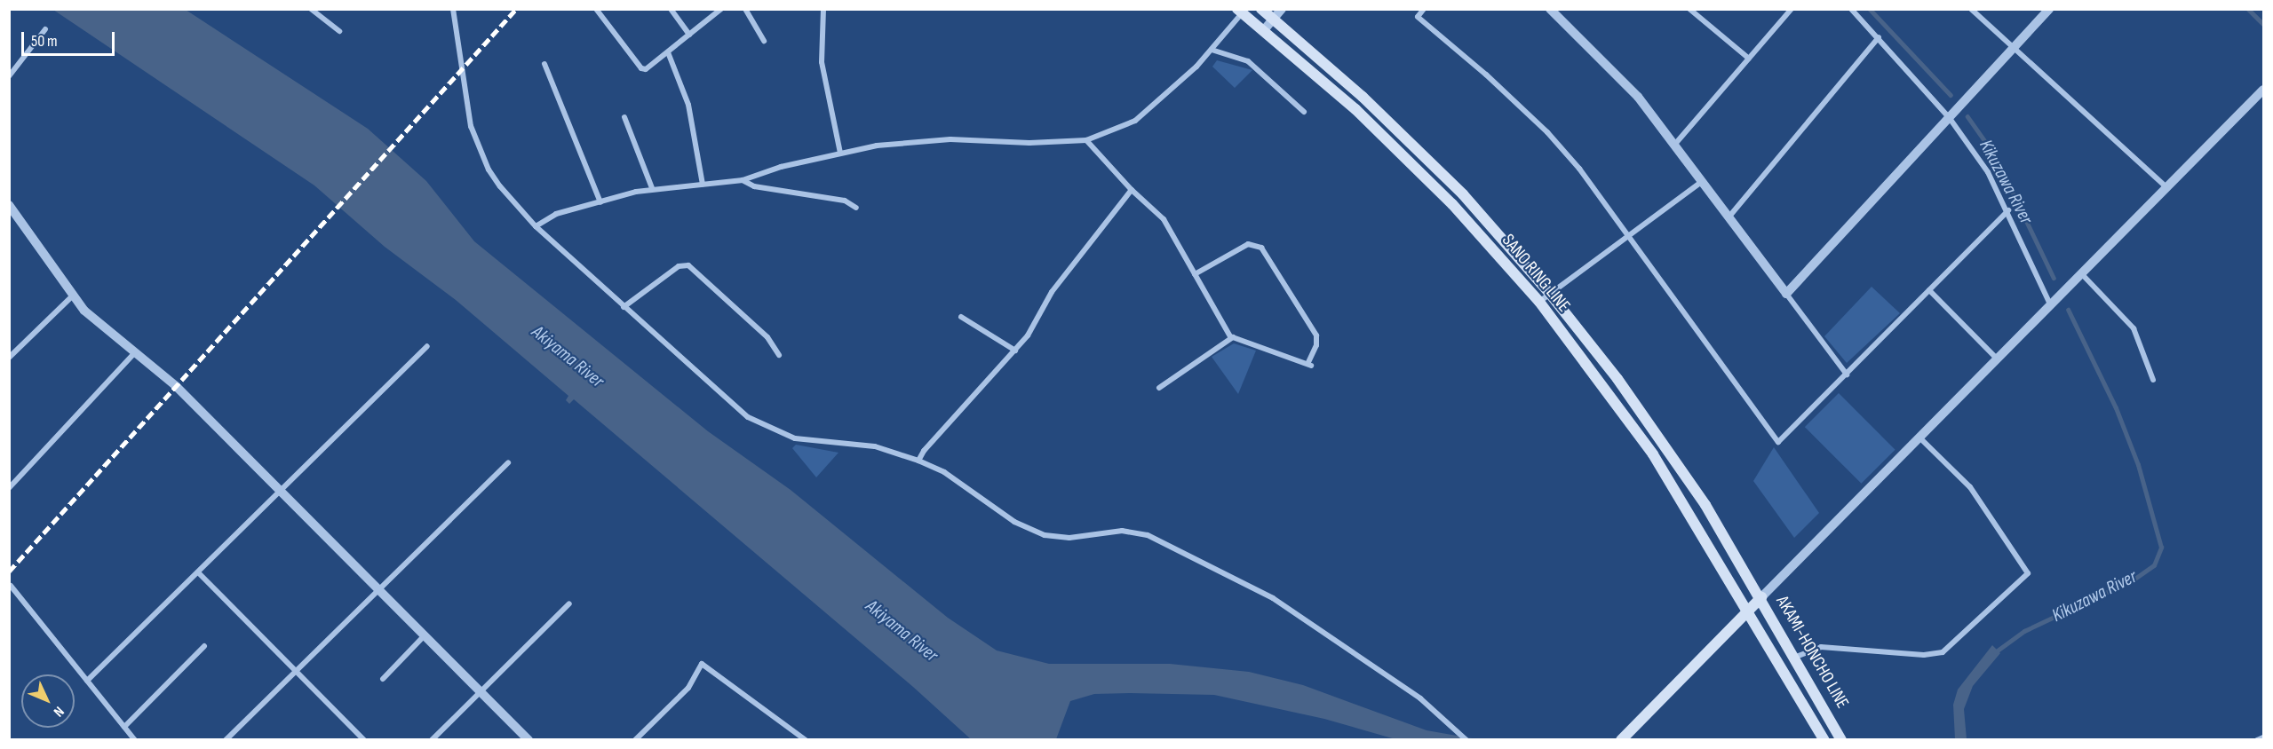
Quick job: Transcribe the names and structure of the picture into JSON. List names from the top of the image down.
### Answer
{
  "streets": {
    "main road": ["SANO RING LINE", "AKAMI-HONCHO LINE"]
  },
  "crossings": [
    ["SANO RING LINE", "AKAMI-HONCHO LINE"]
  ],
  "water": ["Kikuzawa River", "Akiyama River"],
  "scale_bar": "50 m",
  "north": "bottom right"
}
